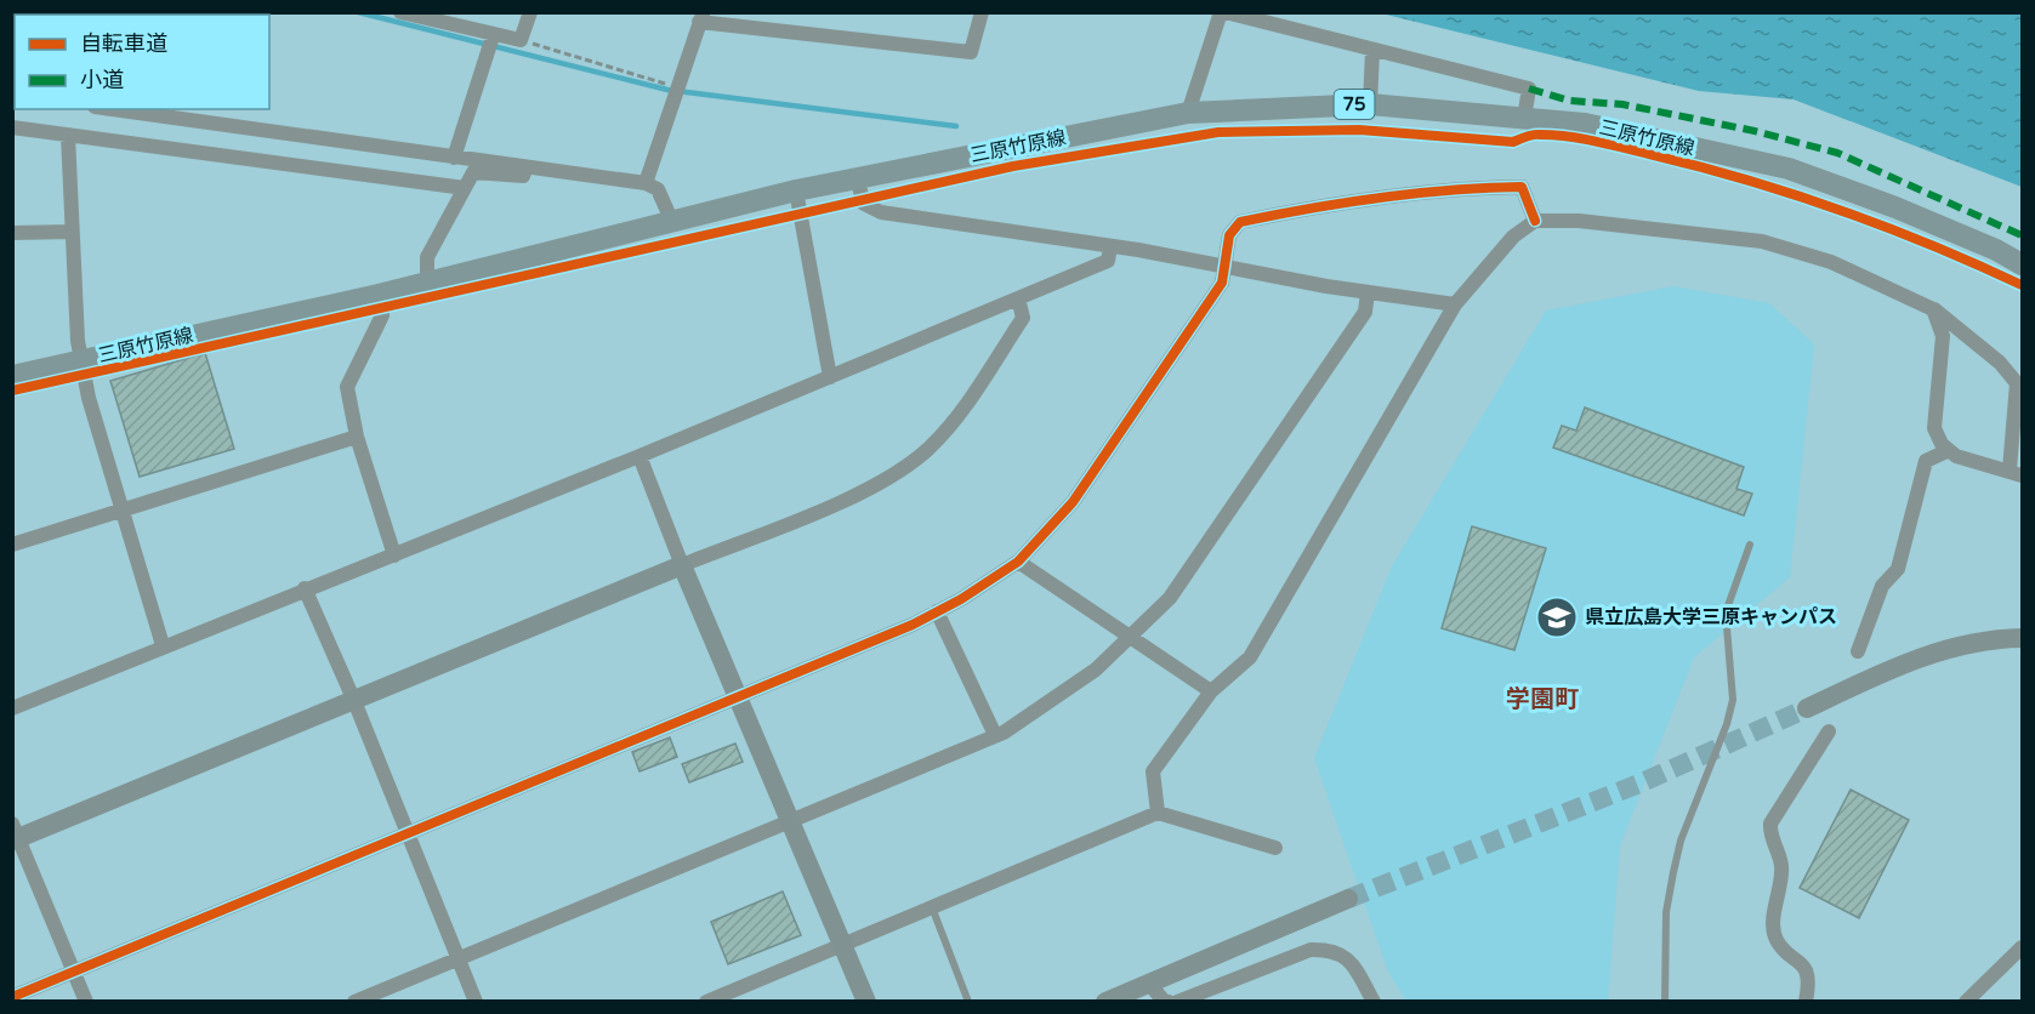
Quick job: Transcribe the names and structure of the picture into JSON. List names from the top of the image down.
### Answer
{
  "streets": {
    "main road": ["75", "三原竹原線"]
  },
  "districts": ["学園町"],
  "places": {
    "school or university": ["県立広島大学三原キャンパス"]
  },
  "legend": ["自転車道", "小道"]
}
